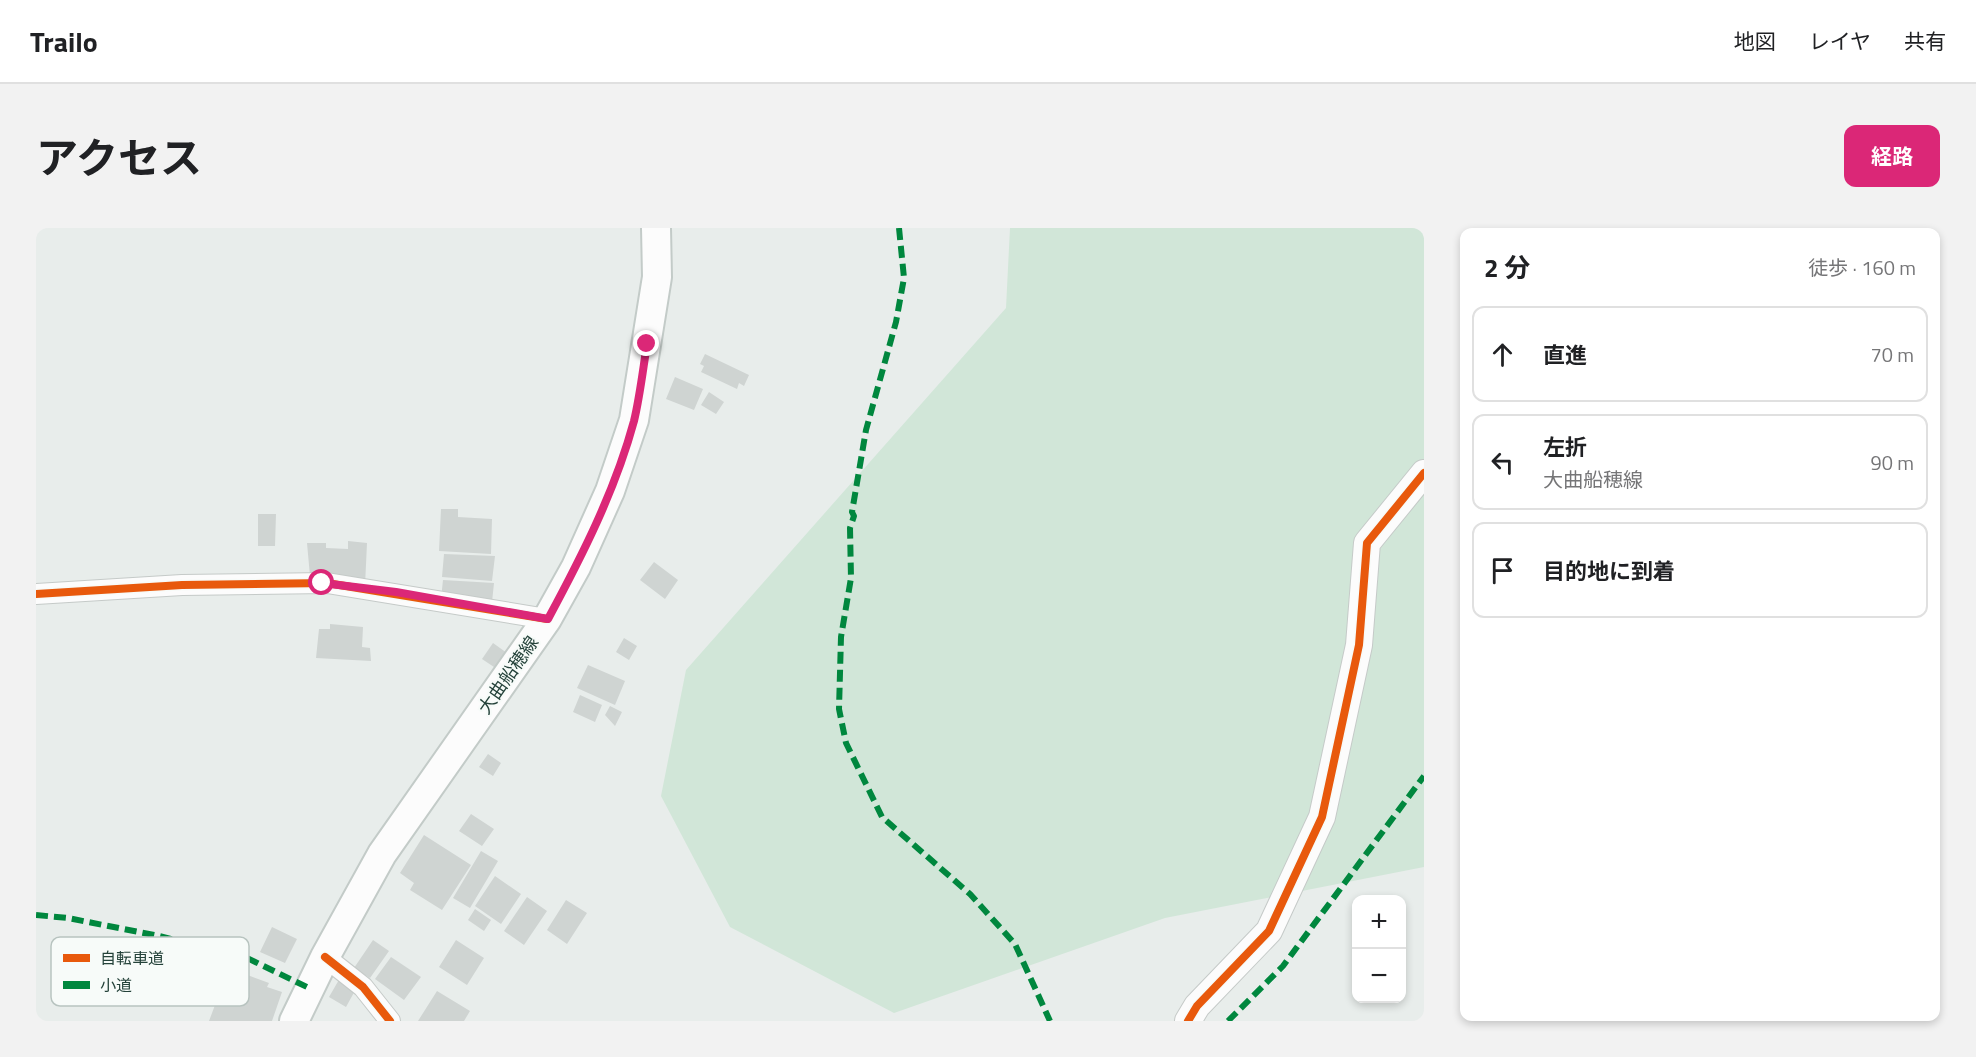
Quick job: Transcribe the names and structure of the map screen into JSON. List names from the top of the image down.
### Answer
{
  "streets": {
    "main road": ["大曲船穂線"]
  },
  "legend": ["自転車道", "小道"],
  "page": {
    "header": "Trailo",
    "nav": ["地図", "レイヤ", "共有"],
    "title": "アクセス",
    "buttons": "経路",
    "heading": ["2 分", "徒歩 · 160 m"],
    "list": [
      ["直進", "70 m"],
      ["左折", "大曲船穂線", "90 m"],
      "目的地に到着"
    ],
    "map_buttons": ["+", "−"]
  }
}
